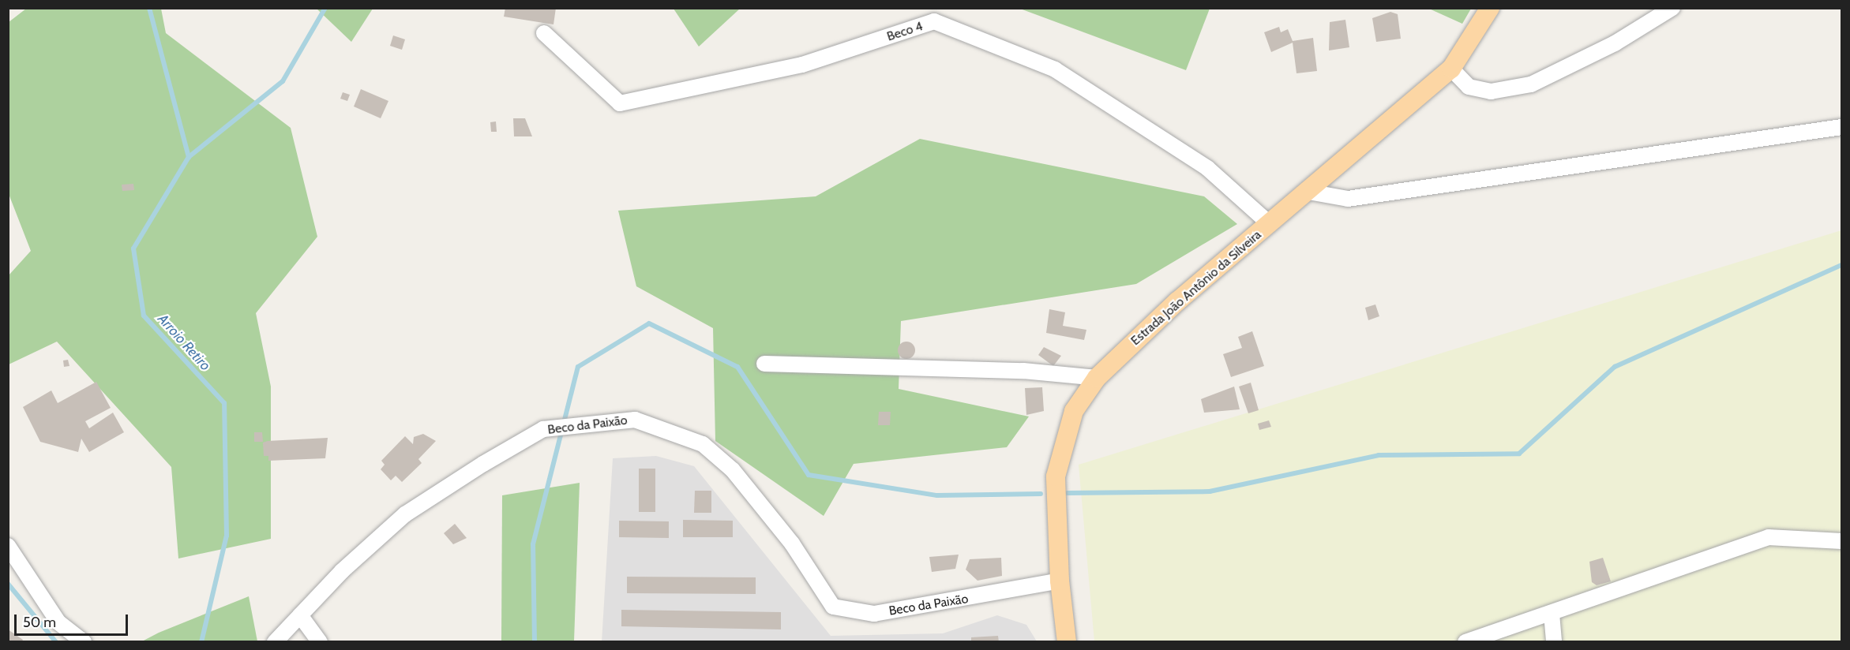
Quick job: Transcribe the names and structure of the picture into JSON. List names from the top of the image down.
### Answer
{
  "streets": {
    "main road": ["Estrada João Antônio da Silveira"],
    "street": ["Beco 4", "Beco da Paixão"]
  },
  "crossings": [
    ["Beco 4", "Estrada João Antônio da Silveira"],
    ["Estrada João Antônio da Silveira", "Beco da Paixão"]
  ],
  "water": ["Arroio Retiro"],
  "scale_bar": "50 m"
}
